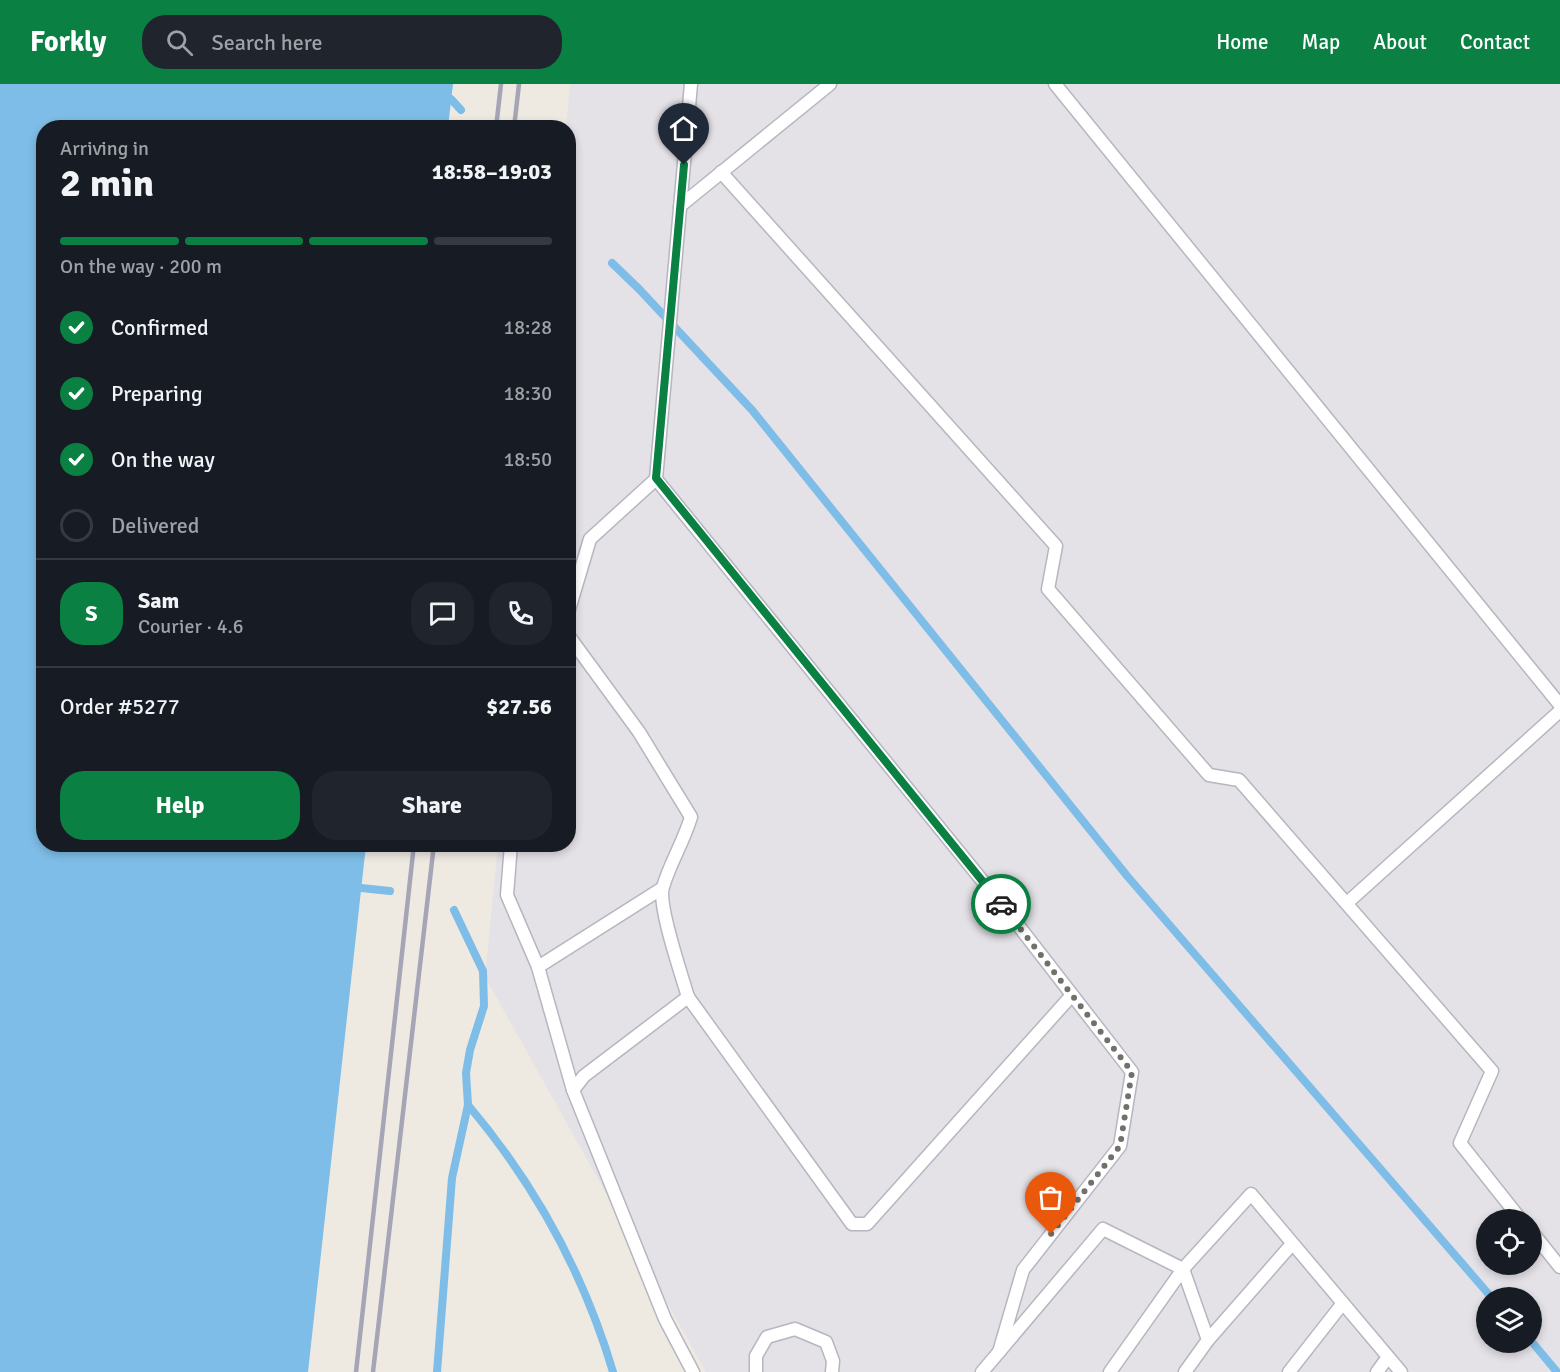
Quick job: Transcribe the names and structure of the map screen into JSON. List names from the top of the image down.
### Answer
{
  "page": {
    "header": "Forkly",
    "search": "Search here",
    "nav": [
      "Home",
      "Map",
      "About",
      "Contact"
    ],
    "heading": ["2 min", "Arriving in", "18:58–19:03"],
    "panel": [
      "Sam",
      "Courier · 4.6",
      "Order #5277",
      "$27.56"
    ],
    "bar": "On the way · 200 m",
    "list": [
      ["Confirmed", "18:28"],
      ["Preparing", "18:30"],
      ["On the way", "18:50"],
      "Delivered"
    ],
    "round": "S",
    "buttons": ["Help", "Share"]
  }
}
